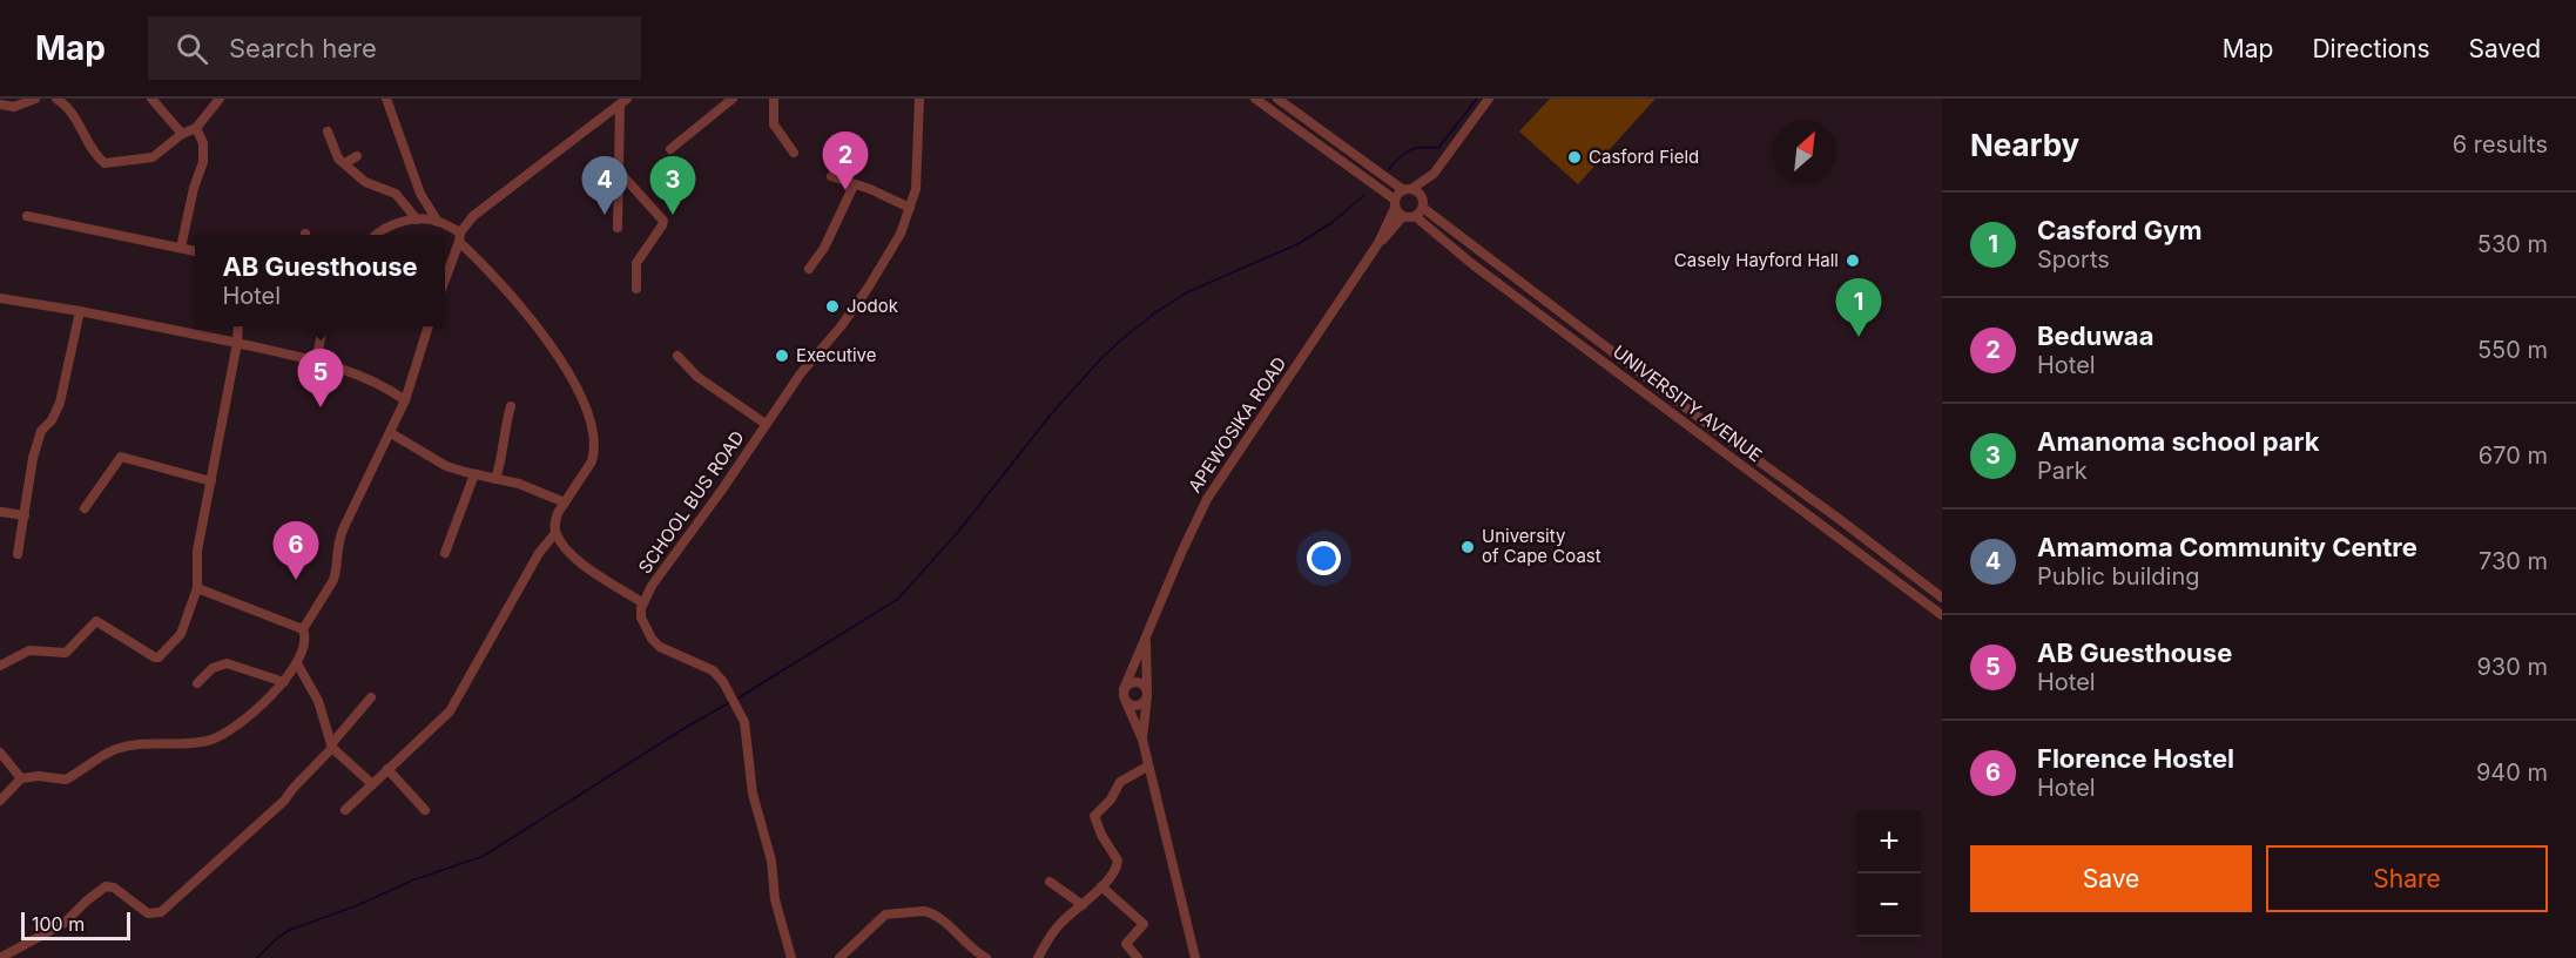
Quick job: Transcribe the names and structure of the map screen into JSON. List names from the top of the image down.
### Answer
{
  "streets": {
    "street": ["UNIVERSITY AVENUE", "APEWOSIKA ROAD", "SCHOOL BUS ROAD"]
  },
  "places": [
    "Casford Field",
    "Casely Hayford Hall",
    "Jodok",
    "Executive",
    "University of Cape Coast"
  ],
  "scale_bar": "100 m",
  "north": "top right",
  "page": {
    "header": "Map",
    "search": "Search here",
    "nav": ["Map", "Directions", "Saved"],
    "heading": ["Nearby", "6 results"],
    "pins": [
      "2",
      "3",
      "4",
      "1",
      "5",
      "6"
    ],
    "list": [
      {
        "mark": "1",
        "name": "Casford Gym",
        "note": "Sports",
        "value": "530 m"
      },
      {
        "mark": "2",
        "name": "Beduwaa",
        "note": "Hotel",
        "value": "550 m"
      },
      {
        "mark": "3",
        "name": "Amanoma school park",
        "note": "Park",
        "value": "670 m"
      },
      {
        "mark": "4",
        "name": "Amamoma Community Centre",
        "note": "Public building",
        "value": "730 m"
      },
      {
        "mark": "5",
        "name": "AB Guesthouse",
        "note": "Hotel",
        "value": "930 m"
      },
      {
        "mark": "6",
        "name": "Florence Hostel",
        "note": "Hotel",
        "value": "940 m"
      }
    ],
    "popup": ["AB Guesthouse", "Hotel"],
    "map_buttons": ["+", "−"],
    "buttons": ["Save", "Share"],
    "scale": "100 m"
  }
}
